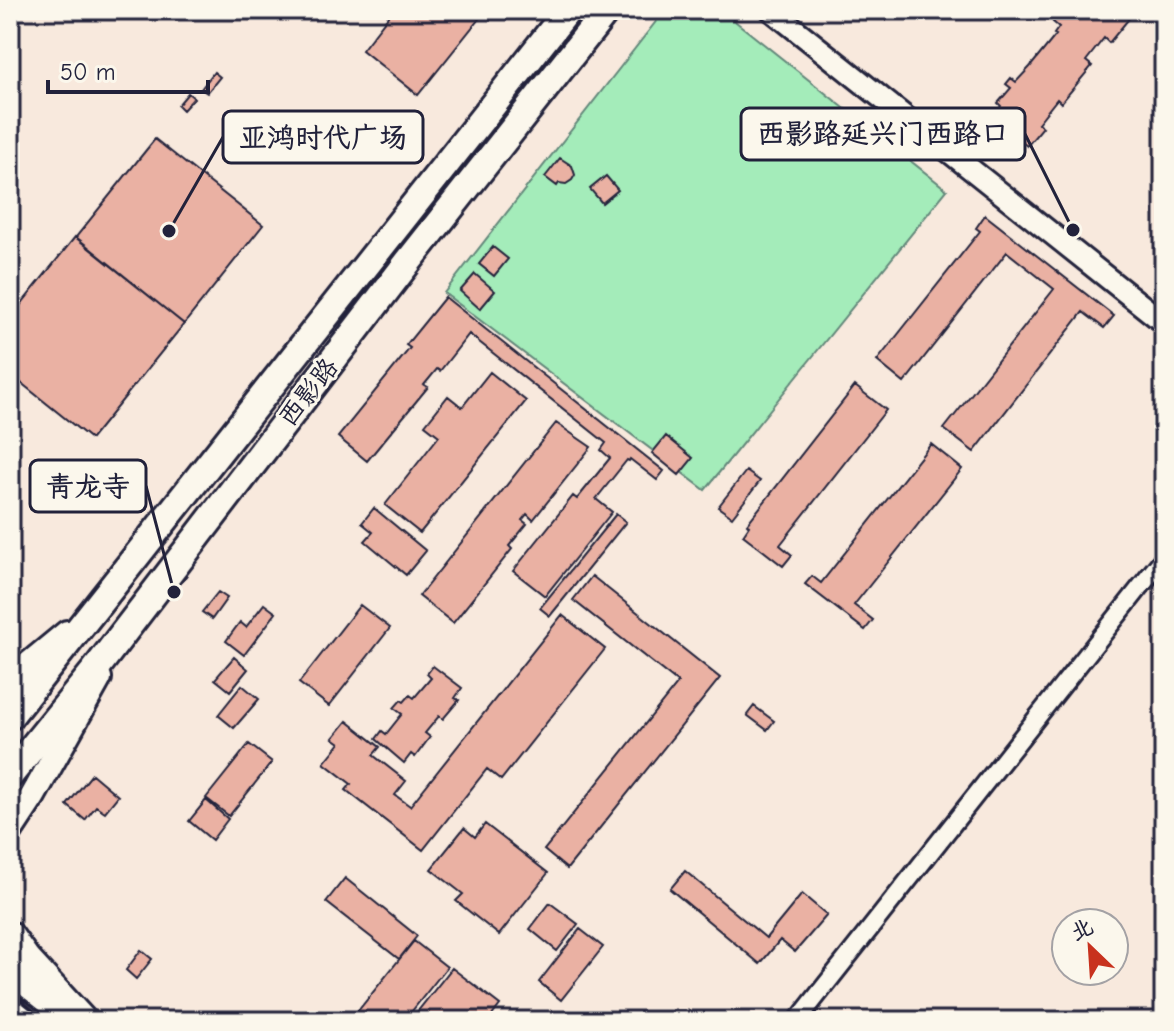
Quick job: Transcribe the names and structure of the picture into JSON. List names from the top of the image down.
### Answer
{
  "streets": {
    "main road": ["西影路"]
  },
  "places": ["西影路延兴门西路口", "亚鸿时代广场", "青龙寺"],
  "scale_bar": "50 m",
  "north": "top left"
}
